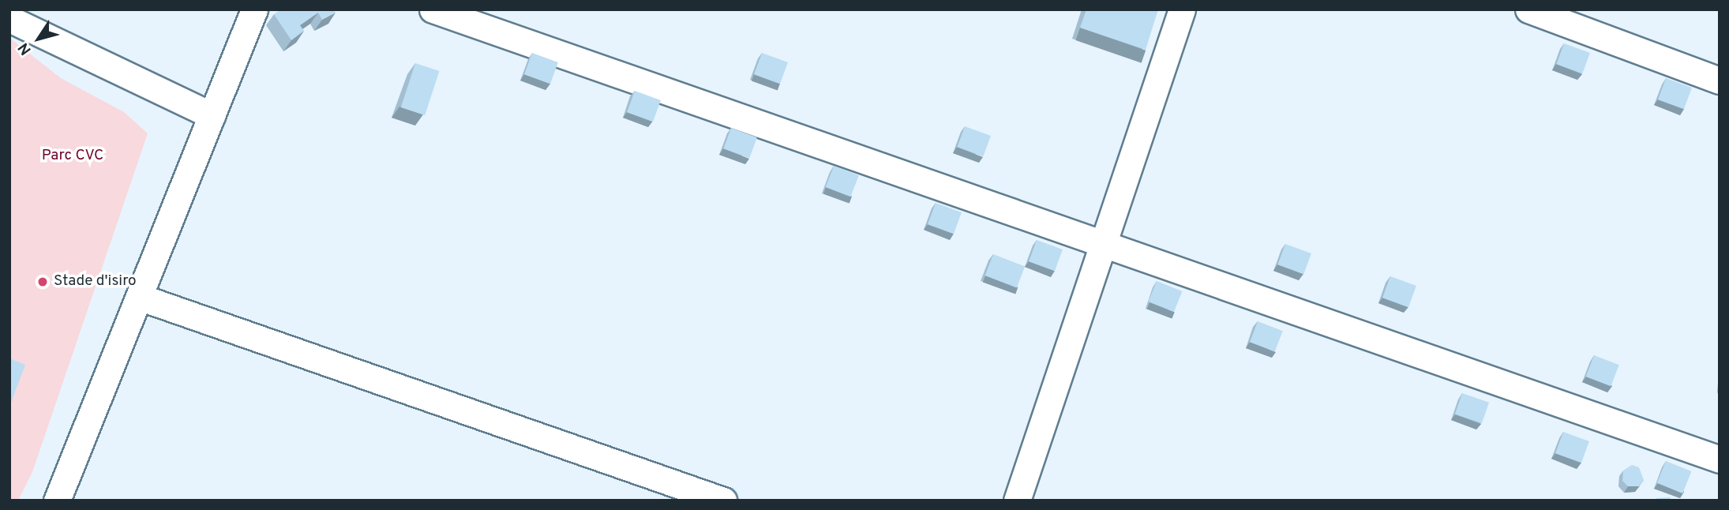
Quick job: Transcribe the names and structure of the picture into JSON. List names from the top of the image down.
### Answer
{
  "parks": ["Parc CVC"],
  "places": ["Stade d'isiro"],
  "north": "bottom left"
}
